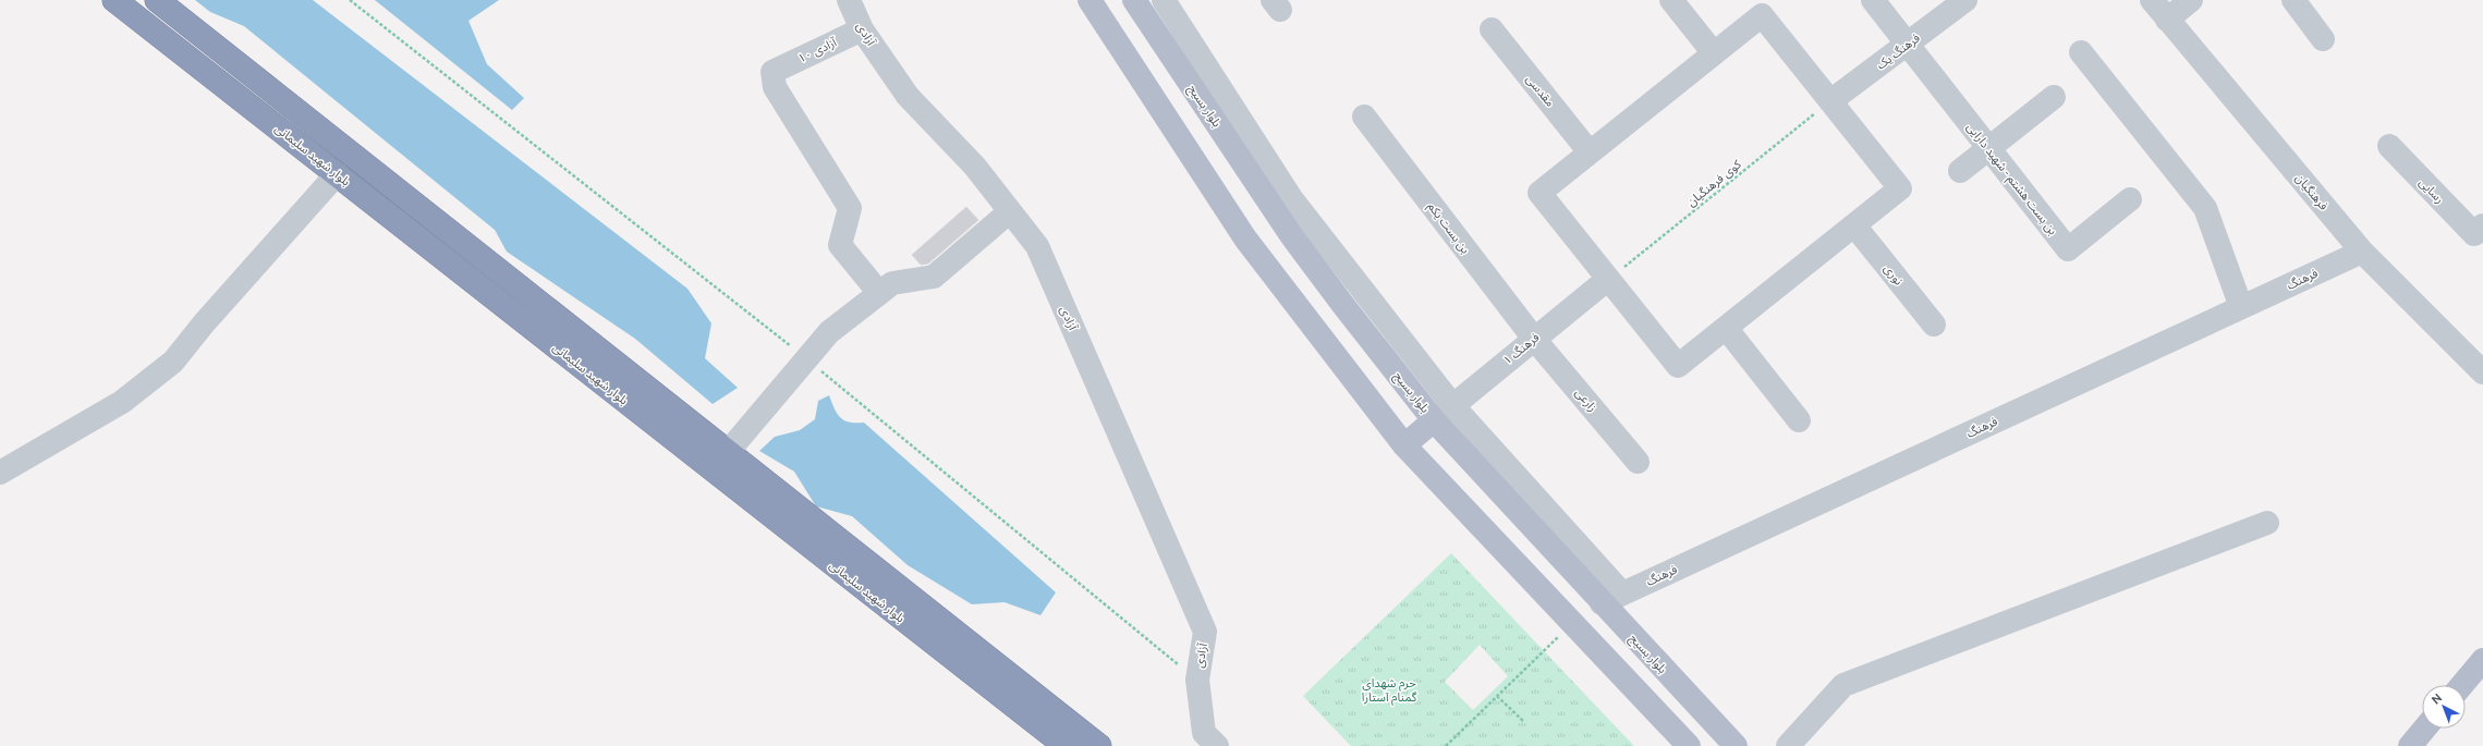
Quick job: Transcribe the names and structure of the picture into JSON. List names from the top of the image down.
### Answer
{
  "streets": {
    "highway": ["بلوار شهید سلیمانی"],
    "main road": ["بلوار بسیج"],
    "street": [
      "آزادی",
      "آزادی ۱۰",
      "فرهنگ یک",
      "مقدسی",
      "بن بست هشتم - شهید دارایی",
      "رسایی",
      "فرهنگیان",
      "بن بست یکم",
      "نوری",
      "فرهنگ",
      "فرهنگ ۱",
      "زارعی"
    ],
    "path": ["کوی فرهنگیان"]
  },
  "crossings": [
    ["آزادی", "آزادی ۱۰"],
    ["فرهنگ یک", "بن بست هشتم - شهید دارایی"],
    ["فرهنگ یک", "کوی فرهنگیان"],
    ["بلوار بسیج", "فرهنگ"],
    ["بلوار بسیج", "فرهنگ ۱"],
    ["کوی فرهنگیان", "فرهنگ ۱"],
    ["فرهنگیان", "فرهنگ"],
    ["بن بست یکم", "فرهنگ ۱"],
    ["بن بست یکم", "زارعی"],
    ["فرهنگ ۱", "زارعی"]
  ],
  "parks": ["حرم شهدای گمنام آستارا"],
  "north": "top left"
}
